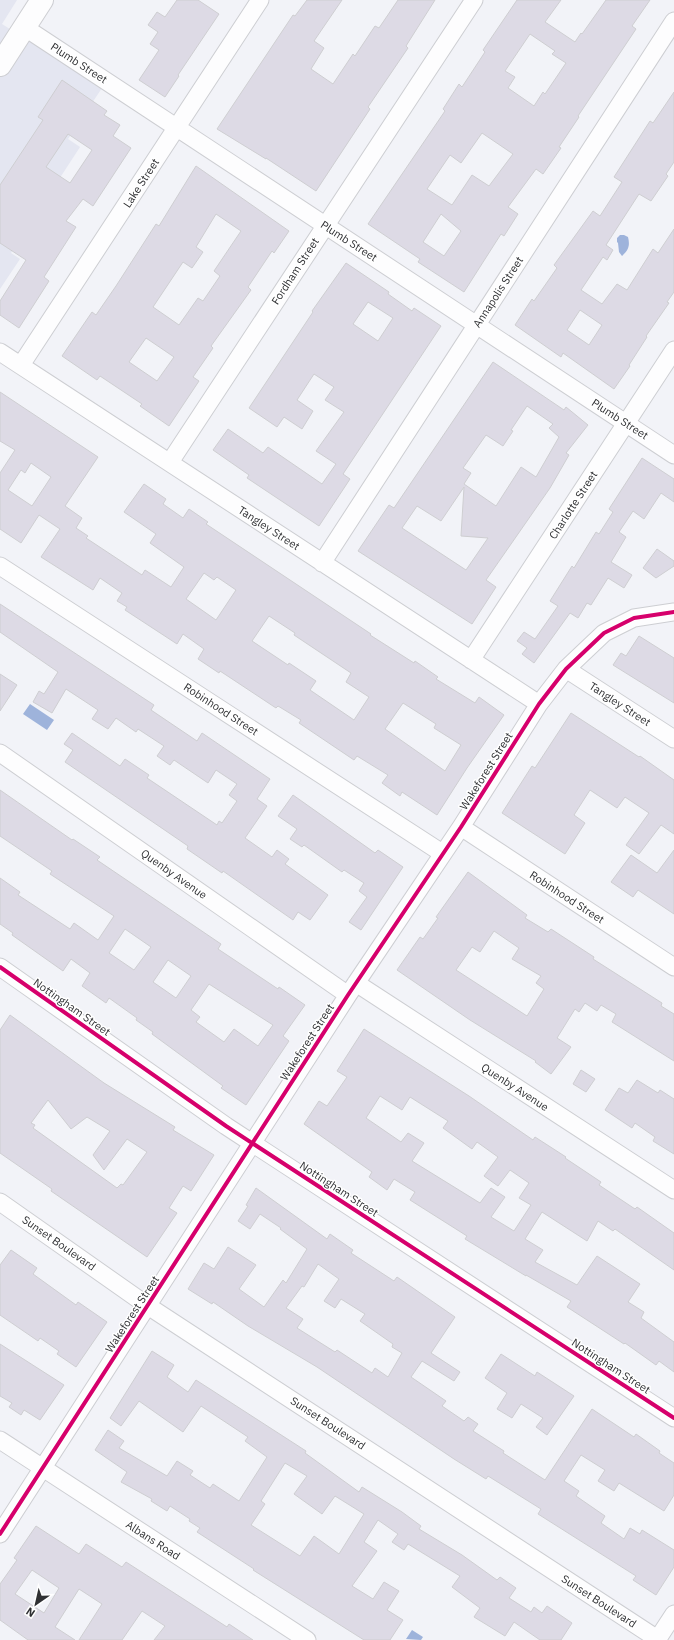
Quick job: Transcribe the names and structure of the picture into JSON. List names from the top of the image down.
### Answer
{
  "streets": {
    "street": [
      "Plumb Street",
      "Lake Street",
      "Fordham Street",
      "Annapolis Street",
      "Charlotte Street",
      "Tangley Street",
      "Robinhood Street",
      "Wakeforest Street",
      "Quenby Avenue",
      "Nottingham Street",
      "Sunset Boulevard",
      "Albans Road"
    ]
  },
  "crossings": [
    ["Plumb Street", "Lake Street"],
    ["Plumb Street", "Fordham Street"],
    ["Plumb Street", "Annapolis Street"],
    ["Plumb Street", "Charlotte Street"],
    ["Lake Street", "Tangley Street"],
    ["Fordham Street", "Tangley Street"],
    ["Annapolis Street", "Tangley Street"],
    ["Charlotte Street", "Tangley Street"],
    ["Tangley Street", "Wakeforest Street"],
    ["Robinhood Street", "Wakeforest Street"],
    ["Wakeforest Street", "Quenby Avenue"],
    ["Wakeforest Street", "Nottingham Street"],
    ["Wakeforest Street", "Sunset Boulevard"],
    ["Wakeforest Street", "Albans Road"]
  ],
  "north": "bottom left"
}
